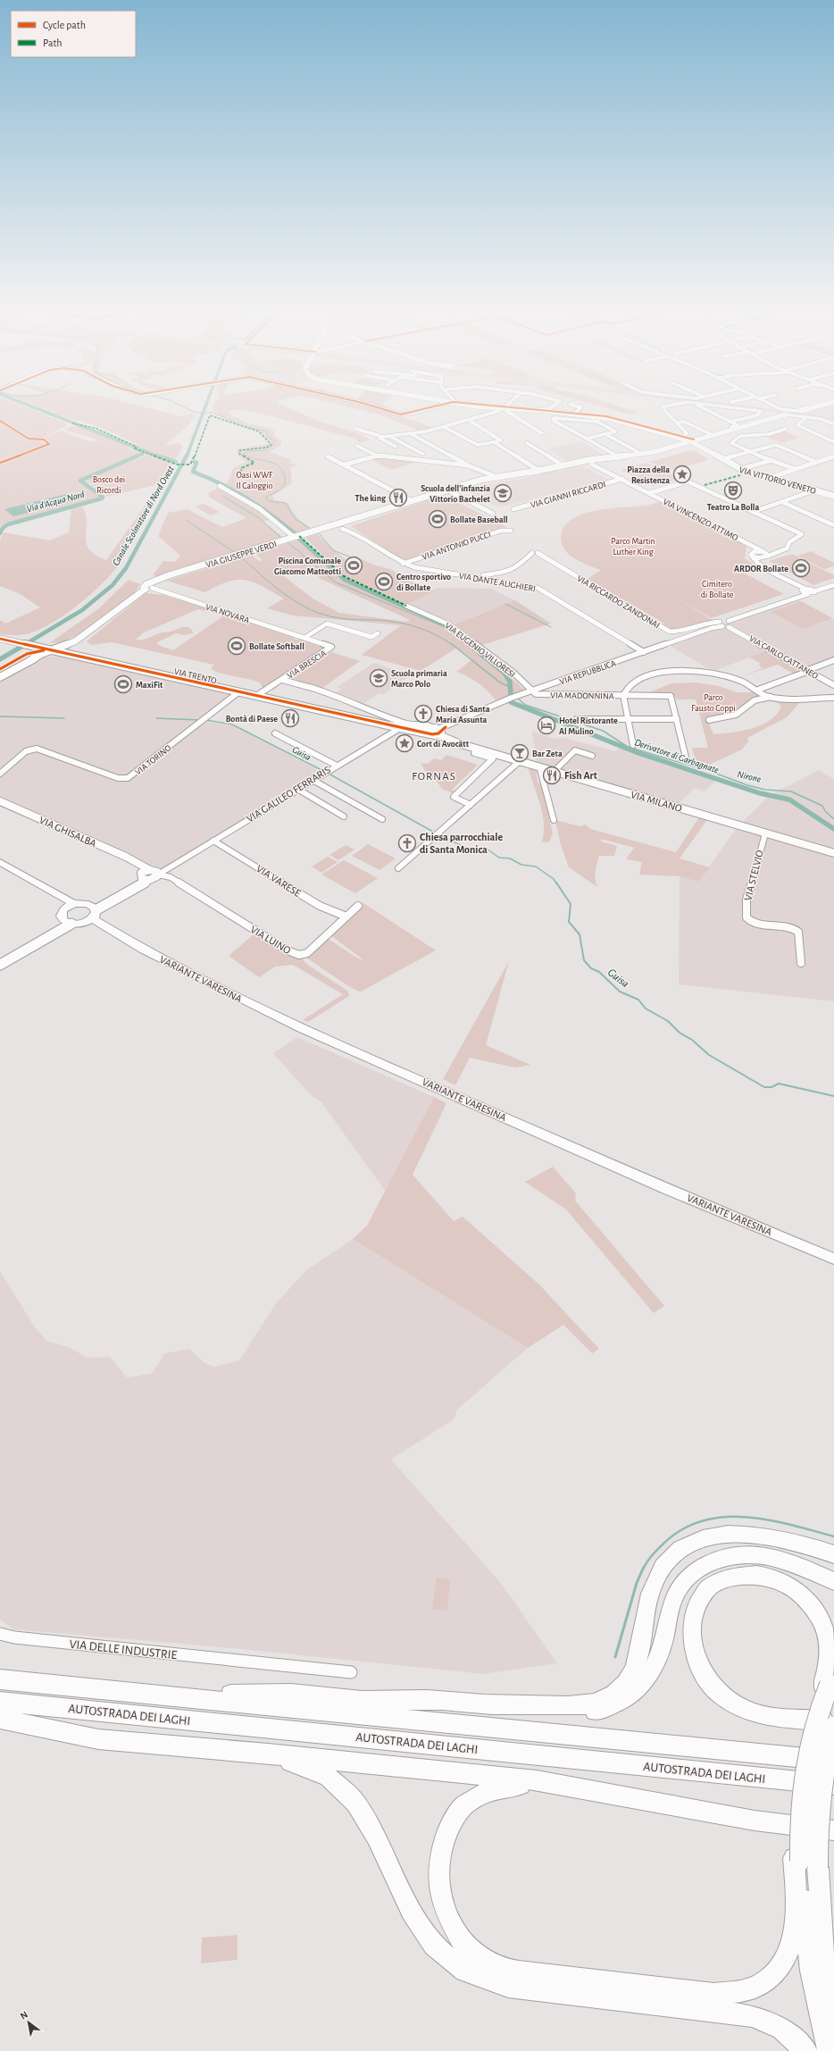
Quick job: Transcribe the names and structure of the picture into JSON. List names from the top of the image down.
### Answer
{
  "streets": {
    "highway": ["AUTOSTRADA DEI LAGHI"],
    "main road": ["VARIANTE VARESINA"],
    "street": [
      "VIA VITTORIO VENETO",
      "VIA GIANNI RICCARDI",
      "VIA VINCENZO ATTIMO",
      "VIA ANTONIO PUCCI",
      "VIA GIUSEPPE VERDI",
      "VIA DANTE ALIGHIERI",
      "VIA RICCARDO ZANDONAI",
      "VIA NOVARA",
      "VIA EUGENIO VILLORESI",
      "VIA CARLO CATTANEO",
      "VIA BRESCIA",
      "VIA REPUBBLICA",
      "VIA TRENTO",
      "VIA MADONNINA",
      "VIA TORINO",
      "VIA GALILEO FERRARIS",
      "VIA MILANO",
      "VIA GHISALBA",
      "VIA STELVIO",
      "VIA VARESE",
      "VIA LUINO",
      "VIA DELLE INDUSTRIE"
    ]
  },
  "crossings": [
    ["VIA VITTORIO VENETO", "VIA GIUSEPPE VERDI"],
    ["VIA GIANNI RICCARDI", "VIA VINCENZO ATTIMO"],
    ["VIA VINCENZO ATTIMO", "VIA GIUSEPPE VERDI"],
    ["VIA ANTONIO PUCCI", "VIA DANTE ALIGHIERI"],
    ["VIA GIUSEPPE VERDI", "VIA DANTE ALIGHIERI"],
    ["VIA GIUSEPPE VERDI", "VIA NOVARA"],
    ["VIA GIUSEPPE VERDI", "VIA TRENTO"],
    ["VIA DANTE ALIGHIERI", "VIA RICCARDO ZANDONAI"],
    ["VIA DANTE ALIGHIERI", "VIA REPUBBLICA"],
    ["VIA RICCARDO ZANDONAI", "VIA REPUBBLICA"],
    ["VIA NOVARA", "VIA BRESCIA"],
    ["VIA EUGENIO VILLORESI", "VIA REPUBBLICA"],
    ["VIA EUGENIO VILLORESI", "VIA MADONNINA"],
    ["VIA BRESCIA", "VIA TRENTO"],
    ["VIA REPUBBLICA", "VIA MADONNINA"],
    ["VIA REPUBBLICA", "VIA MILANO"],
    ["VIA TRENTO", "VIA TORINO"],
    ["VIA TRENTO", "VIA MILANO"],
    ["VIA GALILEO FERRARIS", "VIA MILANO"],
    ["VIA GALILEO FERRARIS", "VIA GHISALBA"],
    ["VIA GALILEO FERRARIS", "VIA VARESE"],
    ["VIA GALILEO FERRARIS", "VIA LUINO"],
    ["VIA GALILEO FERRARIS", "VARIANTE VARESINA"],
    ["VIA MILANO", "VIA STELVIO"],
    ["VIA GHISALBA", "VIA LUINO"],
    ["VIA VARESE", "VIA LUINO"]
  ],
  "districts": ["FORNAS"],
  "water": [
    "Via d'Acqua Nord",
    "Canale Scolmatore di Nord Ovest",
    "Guisa",
    "Derivatore di Garbagnate",
    "Nirone"
  ],
  "parks": [
    "Oasi WWF Il Caloggio",
    "Bosco dei Ricordi",
    "Parco Martin Luther King",
    "Cimitero di Bollate",
    "Parco Fausto Coppi"
  ],
  "places": {
    "place": ["Piazza della Resistenza", "Cort di Avocätt"],
    "theatre": ["Teatro La Bolla"],
    "school or university": ["Scuola dell'infanzia Vittorio Bachelet", "Scuola primaria Marco Polo"],
    "restaurant": ["The king", "Bontà di Paese", "Fish Art"],
    "sports": [
      "Bollate Baseball",
      "Piscina Comunale Giacomo Matteotti",
      "ARDOR Bollate",
      "Centro sportivo di Bollate",
      "Bollate Softball",
      "MaxiFit"
    ],
    "church": ["Chiesa di Santa Maria Assunta", "Chiesa parrocchiale di Santa Monica"],
    "hotel": ["Hotel Ristorante Al Mulino"],
    "bar": ["Bar Zeta"]
  },
  "legend": ["Cycle path", "Path"],
  "north": "top left"
}
